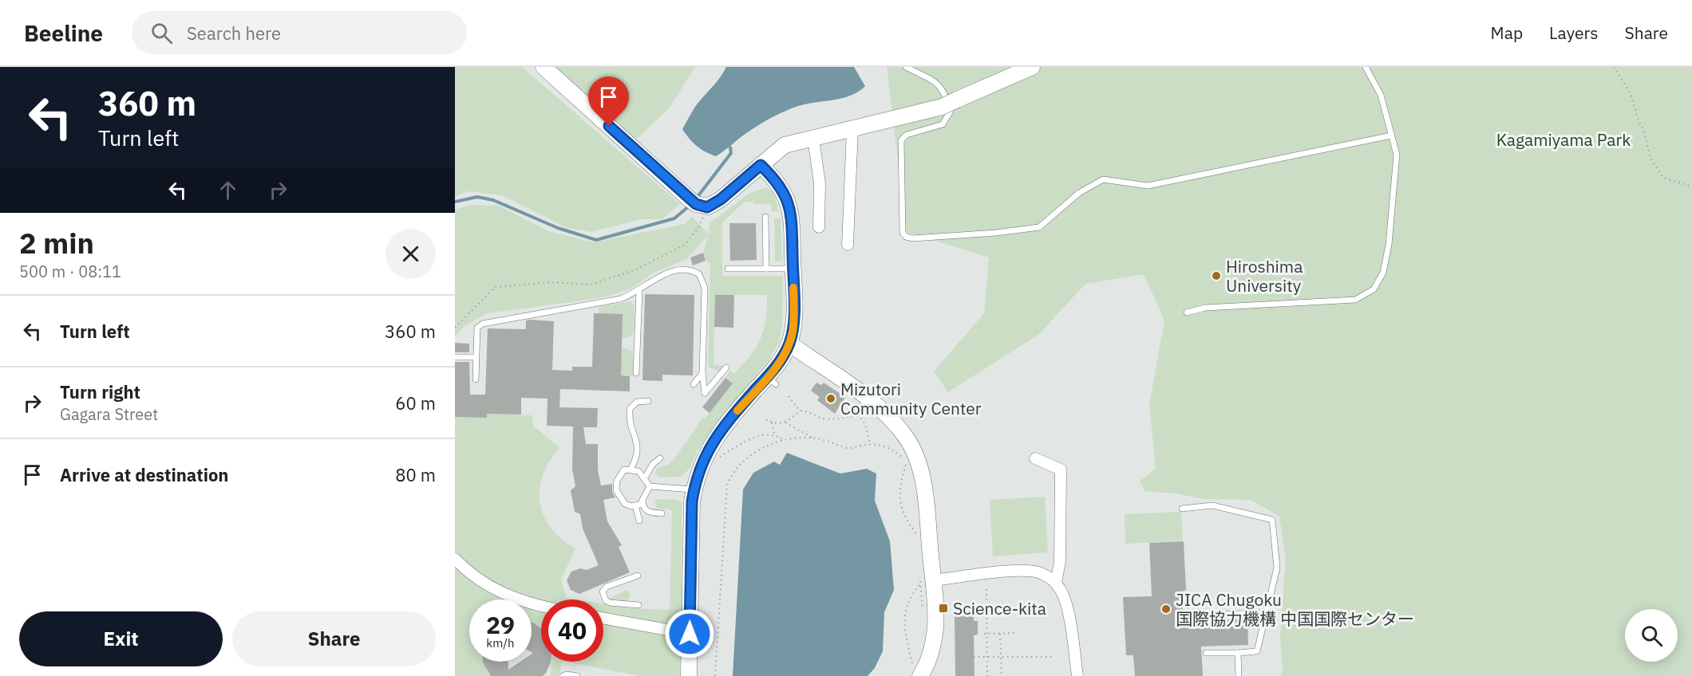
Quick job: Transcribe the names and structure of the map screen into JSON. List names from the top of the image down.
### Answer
{
  "parks": ["Kagamiyama Park"],
  "places": {
    "other": ["Hiroshima University", "Mizutori Community Center", "JICA Chugoku 国際協力機構 中国国際センター"],
    "transit": ["Science-kita"]
  },
  "page": {
    "header": "Beeline",
    "search": "Search here",
    "nav": ["Map", "Layers", "Share"],
    "turn": ["360 m", "Turn left"],
    "heading": ["2 min", "500 m · 08:11"],
    "list": [
      {
        "name": "Turn left",
        "value": "360 m"
      },
      {
        "name": "Turn right",
        "note": "Gagara Street",
        "value": "60 m"
      },
      {
        "name": "Arrive at destination",
        "value": "80 m"
      }
    ],
    "speed": "29 km/h",
    "limit": "40",
    "buttons": ["Exit", "Share"]
  }
}
